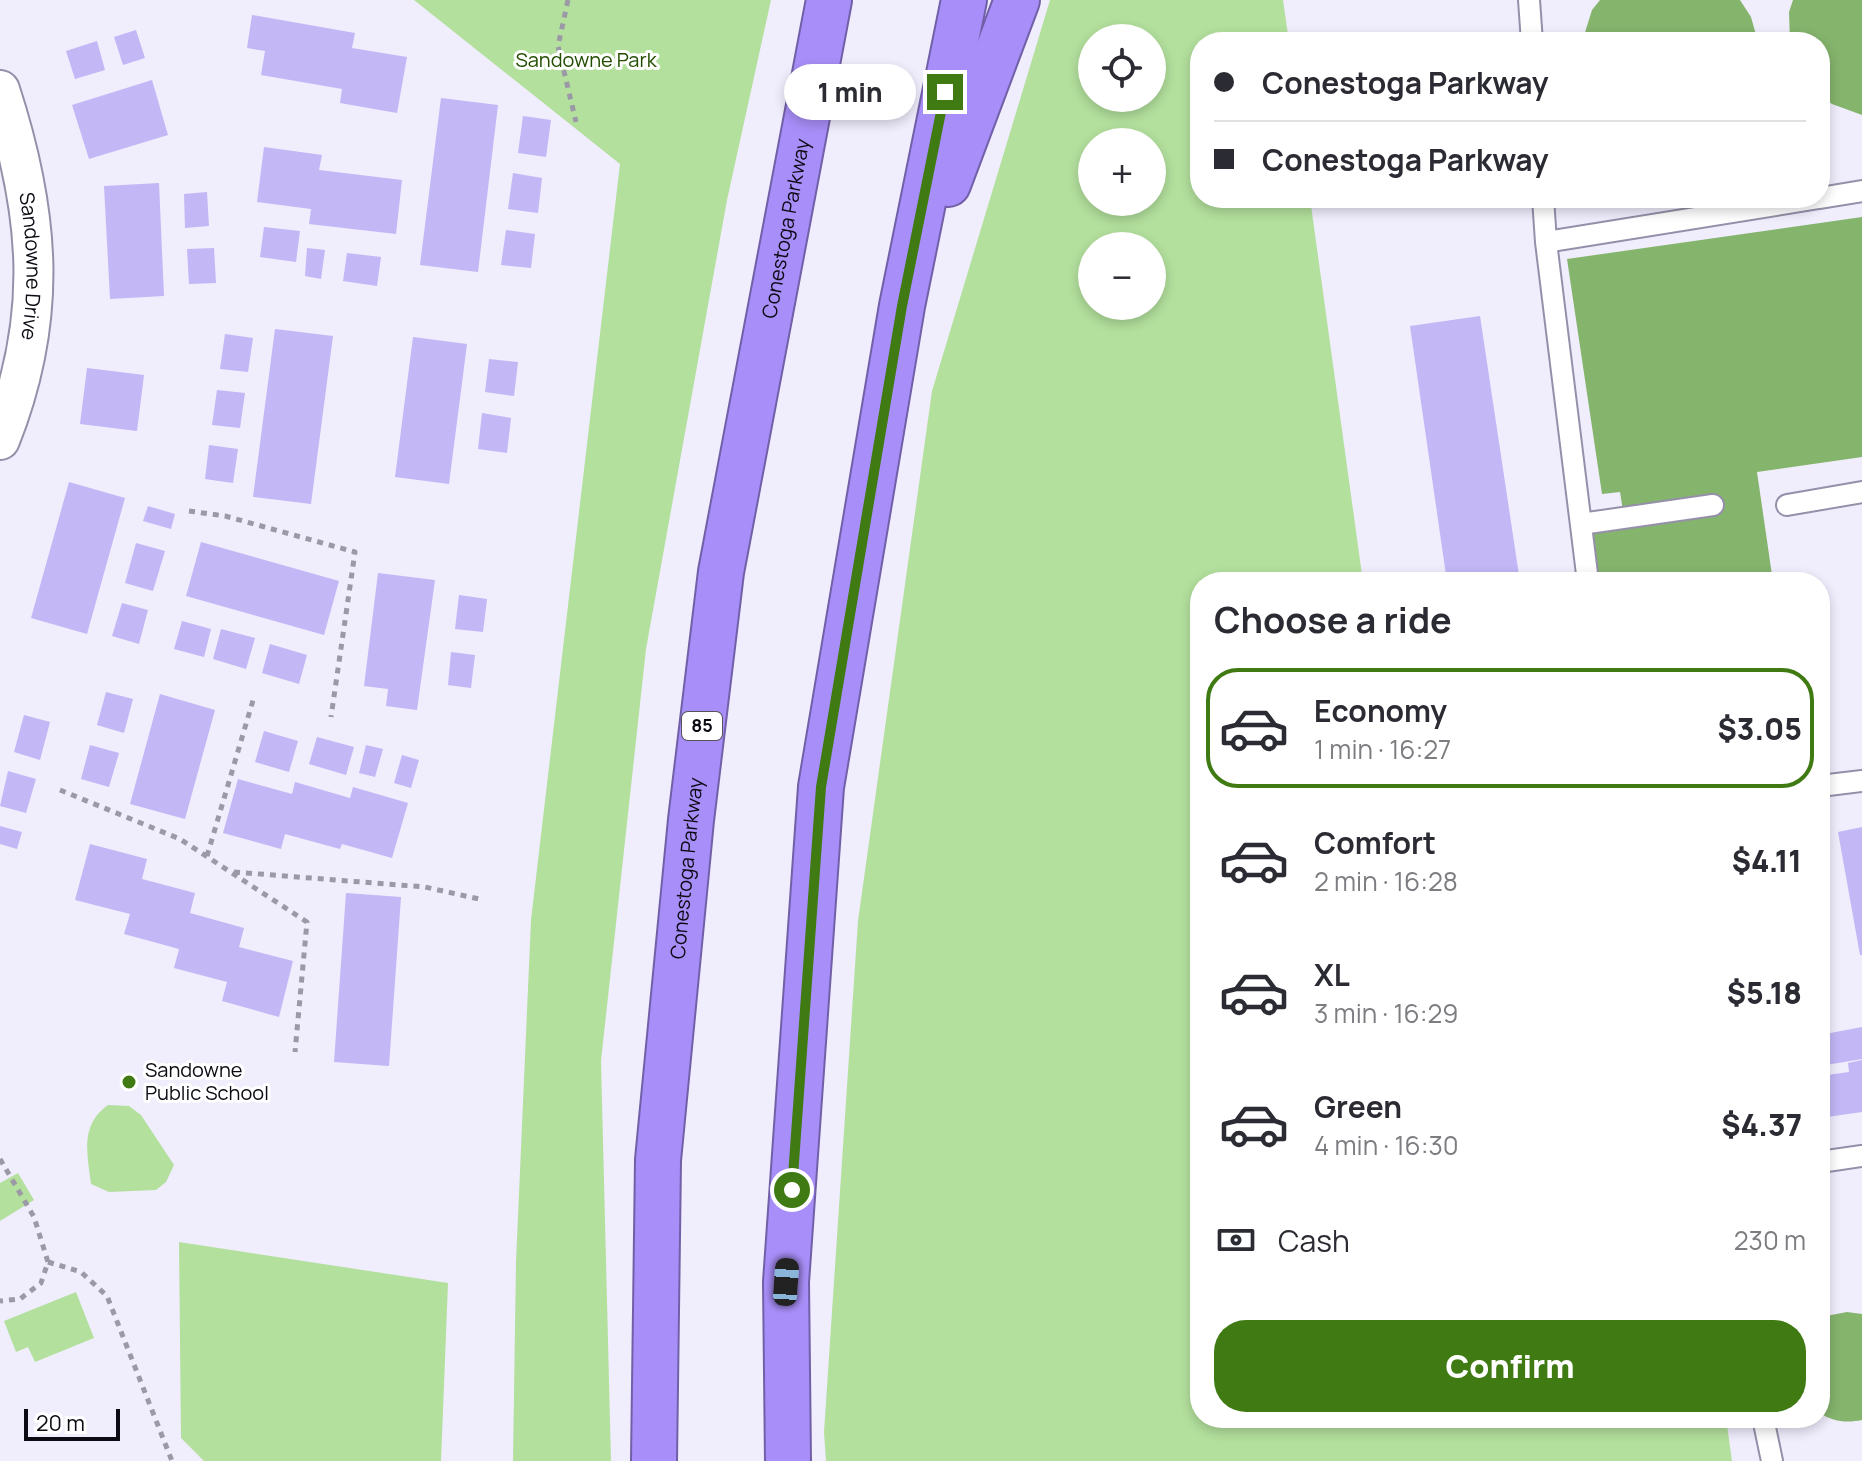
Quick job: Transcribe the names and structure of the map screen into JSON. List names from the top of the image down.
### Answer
{
  "streets": {
    "highway": ["Conestoga Parkway", "85"],
    "street": ["Sandowne Drive"]
  },
  "parks": ["Sandowne Park"],
  "places": ["Sandowne Public School"],
  "scale_bar": "20 m",
  "page": {
    "map_buttons": ["+", "−"],
    "banner": ["Conestoga Parkway", "Conestoga Parkway"],
    "bubble": "1 min",
    "heading": "Choose a ride",
    "list": [
      {
        "name": "Economy",
        "note": "1 min · 16:27",
        "value": "$3.05"
      },
      {
        "name": "Comfort",
        "note": "2 min · 16:28",
        "value": "$4.11"
      },
      {
        "name": "XL",
        "note": "3 min · 16:29",
        "value": "$5.18"
      },
      {
        "name": "Green",
        "note": "4 min · 16:30",
        "value": "$4.37"
      }
    ],
    "pay": ["Cash", "230 m"],
    "buttons": "Confirm",
    "scale": "20 m"
  }
}
